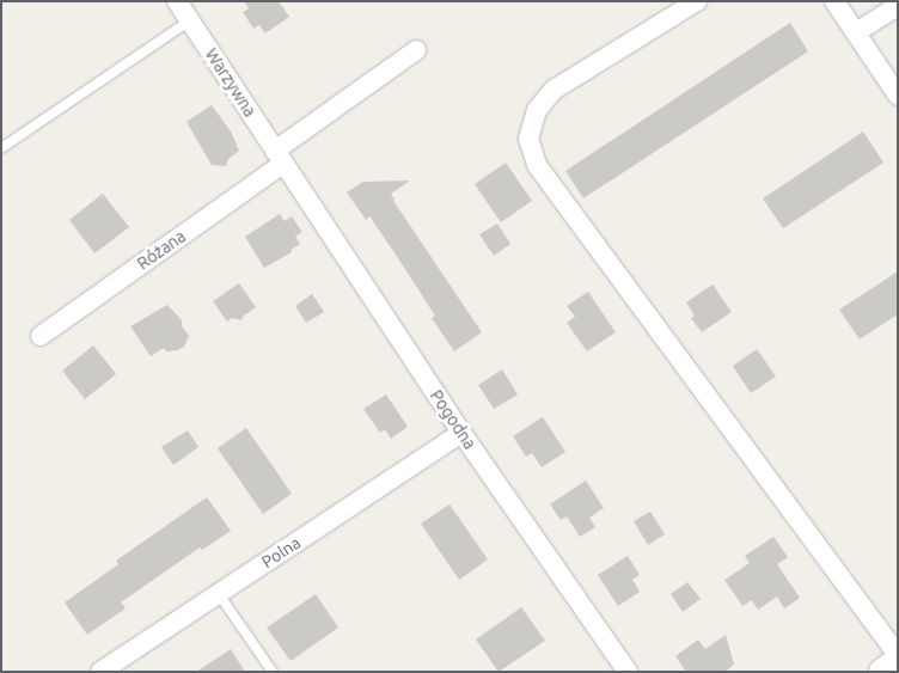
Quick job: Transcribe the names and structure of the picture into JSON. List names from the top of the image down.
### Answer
{
  "streets": {
    "street": [
      "Warzywna",
      "Różana",
      "Pogodna",
      "Polna"
    ]
  },
  "crossings": [
    ["Warzywna", "Różana"],
    ["Warzywna", "Pogodna"],
    ["Różana", "Pogodna"],
    ["Pogodna", "Polna"]
  ]
}
